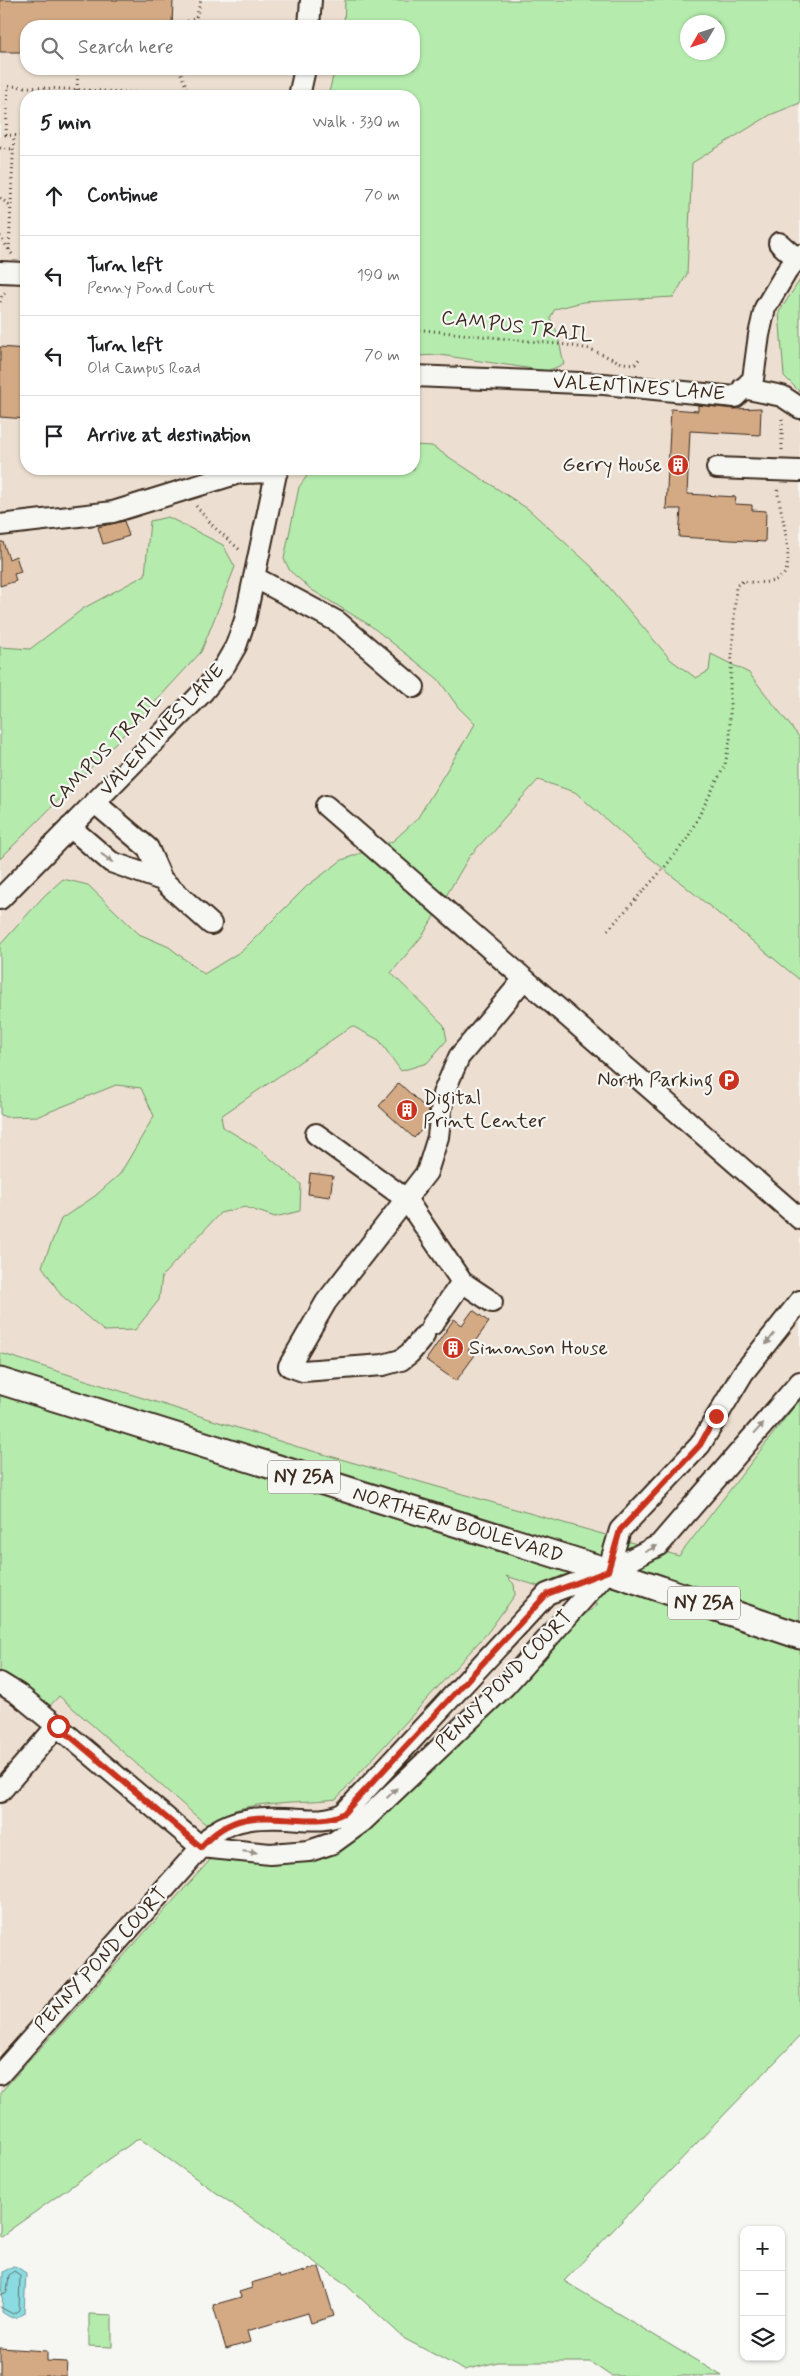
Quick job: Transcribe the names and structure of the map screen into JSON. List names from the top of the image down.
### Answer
{
  "streets": {
    "main road": ["NY 25A", "NORTHERN BOULEVARD"],
    "street": ["VALENTINES LANE", "PENNY POND COURT"],
    "path": ["CAMPUS TRAIL"]
  },
  "crossings": [
    ["NORTHERN BOULEVARD", "PENNY POND COURT"]
  ],
  "places": {
    "building": ["Gerry House", "Digital Print Center", "Simonson House"],
    "parking": ["North Parking"]
  },
  "north": "bottom left",
  "page": {
    "search": "Search here",
    "heading": ["5 min", "Walk · 330 m"],
    "list": [
      ["Continue", "70 m"],
      ["Turn left", "Penny Pond Court", "190 m"],
      ["Turn left", "Old Campus Road", "70 m"],
      "Arrive at destination"
    ],
    "map_buttons": ["+", "−"]
  }
}
